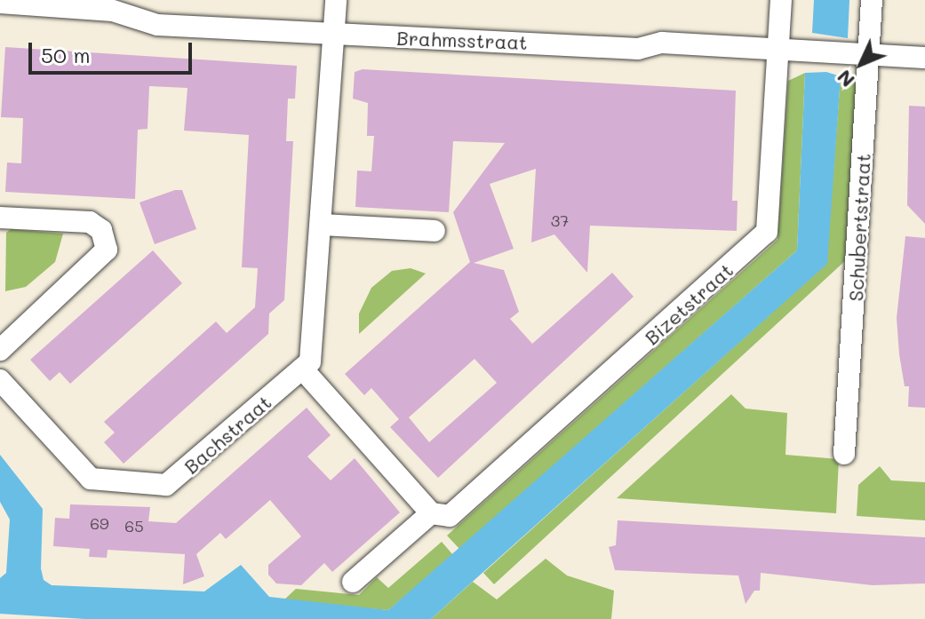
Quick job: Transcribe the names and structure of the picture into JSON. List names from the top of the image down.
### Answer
{
  "streets": {
    "street": [
      "Brahmsstraat",
      "Schubertstraat",
      "Bizetstraat",
      "Bachstraat"
    ]
  },
  "crossings": [
    ["Brahmsstraat", "Schubertstraat"],
    ["Brahmsstraat", "Bizetstraat"],
    ["Brahmsstraat", "Bachstraat"]
  ],
  "house_numbers": ["37", "69", "65"],
  "scale_bar": "50 m",
  "north": "bottom left"
}
